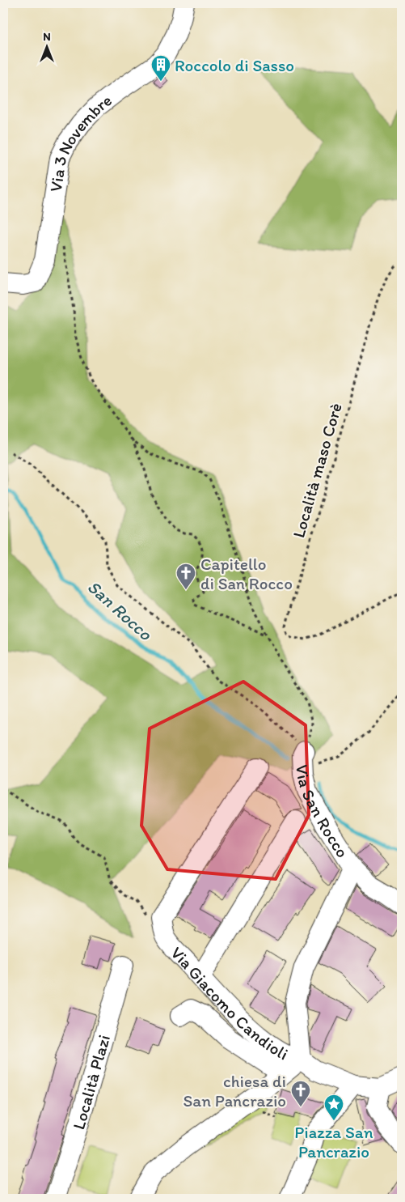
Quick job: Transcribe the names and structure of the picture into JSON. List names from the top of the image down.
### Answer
{
  "streets": {
    "street": [
      "Via 3 Novembre",
      "Via San Rocco",
      "Via Giacomo Candioli",
      "Località Plazi"
    ],
    "path": ["Località maso Corè"]
  },
  "water": ["San Rocco"],
  "places": {
    "building": ["Roccolo di Sasso"],
    "church": ["Capitello di San Rocco", "chiesa di San Pancrazio"],
    "place": ["Piazza San Pancrazio"]
  },
  "north": "top"
}
